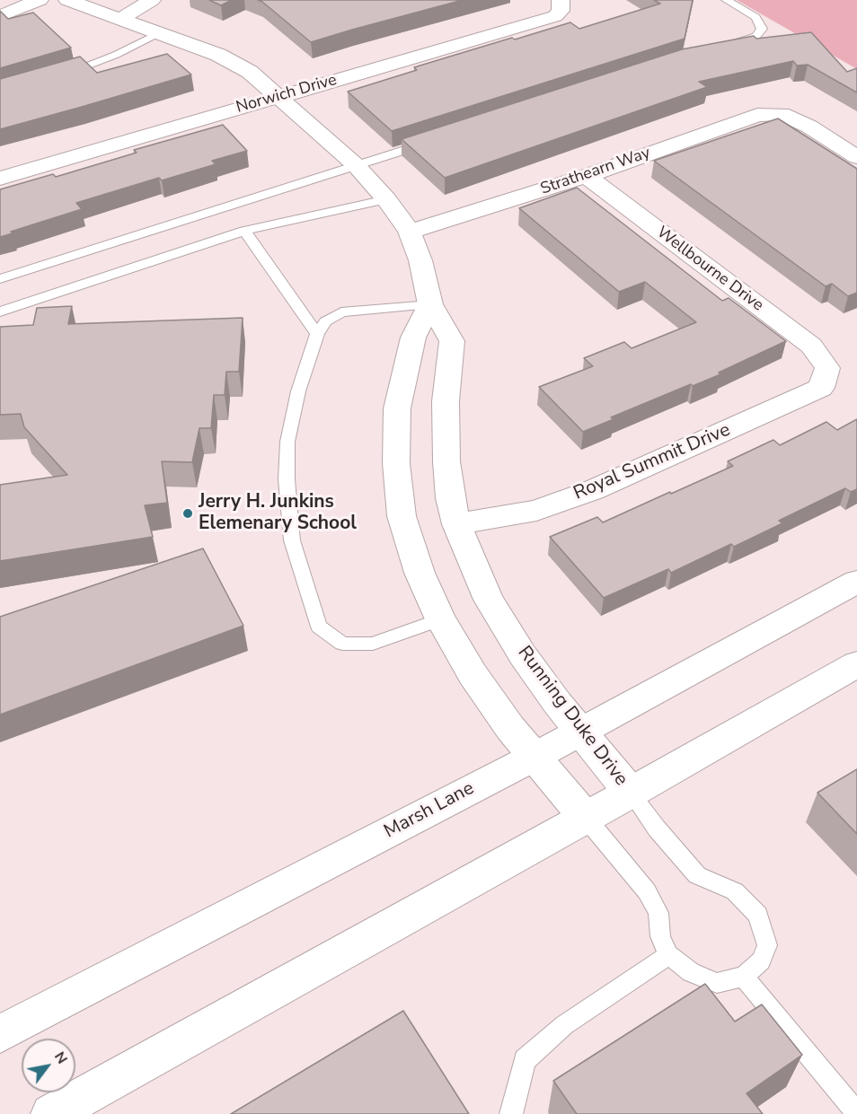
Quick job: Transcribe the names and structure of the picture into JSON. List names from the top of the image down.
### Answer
{
  "streets": {
    "street": [
      "Norwich Drive",
      "Strathearn Way",
      "Wellbourne Drive",
      "Royal Summit Drive",
      "Running Duke Drive",
      "Marsh Lane"
    ]
  },
  "crossings": [
    ["Norwich Drive", "Running Duke Drive"],
    ["Strathearn Way", "Wellbourne Drive"],
    ["Strathearn Way", "Running Duke Drive"],
    ["Wellbourne Drive", "Royal Summit Drive"],
    ["Royal Summit Drive", "Running Duke Drive"],
    ["Running Duke Drive", "Marsh Lane"]
  ],
  "places": ["Jerry H. Junkins Elemenary School"],
  "north": "top right"
}
